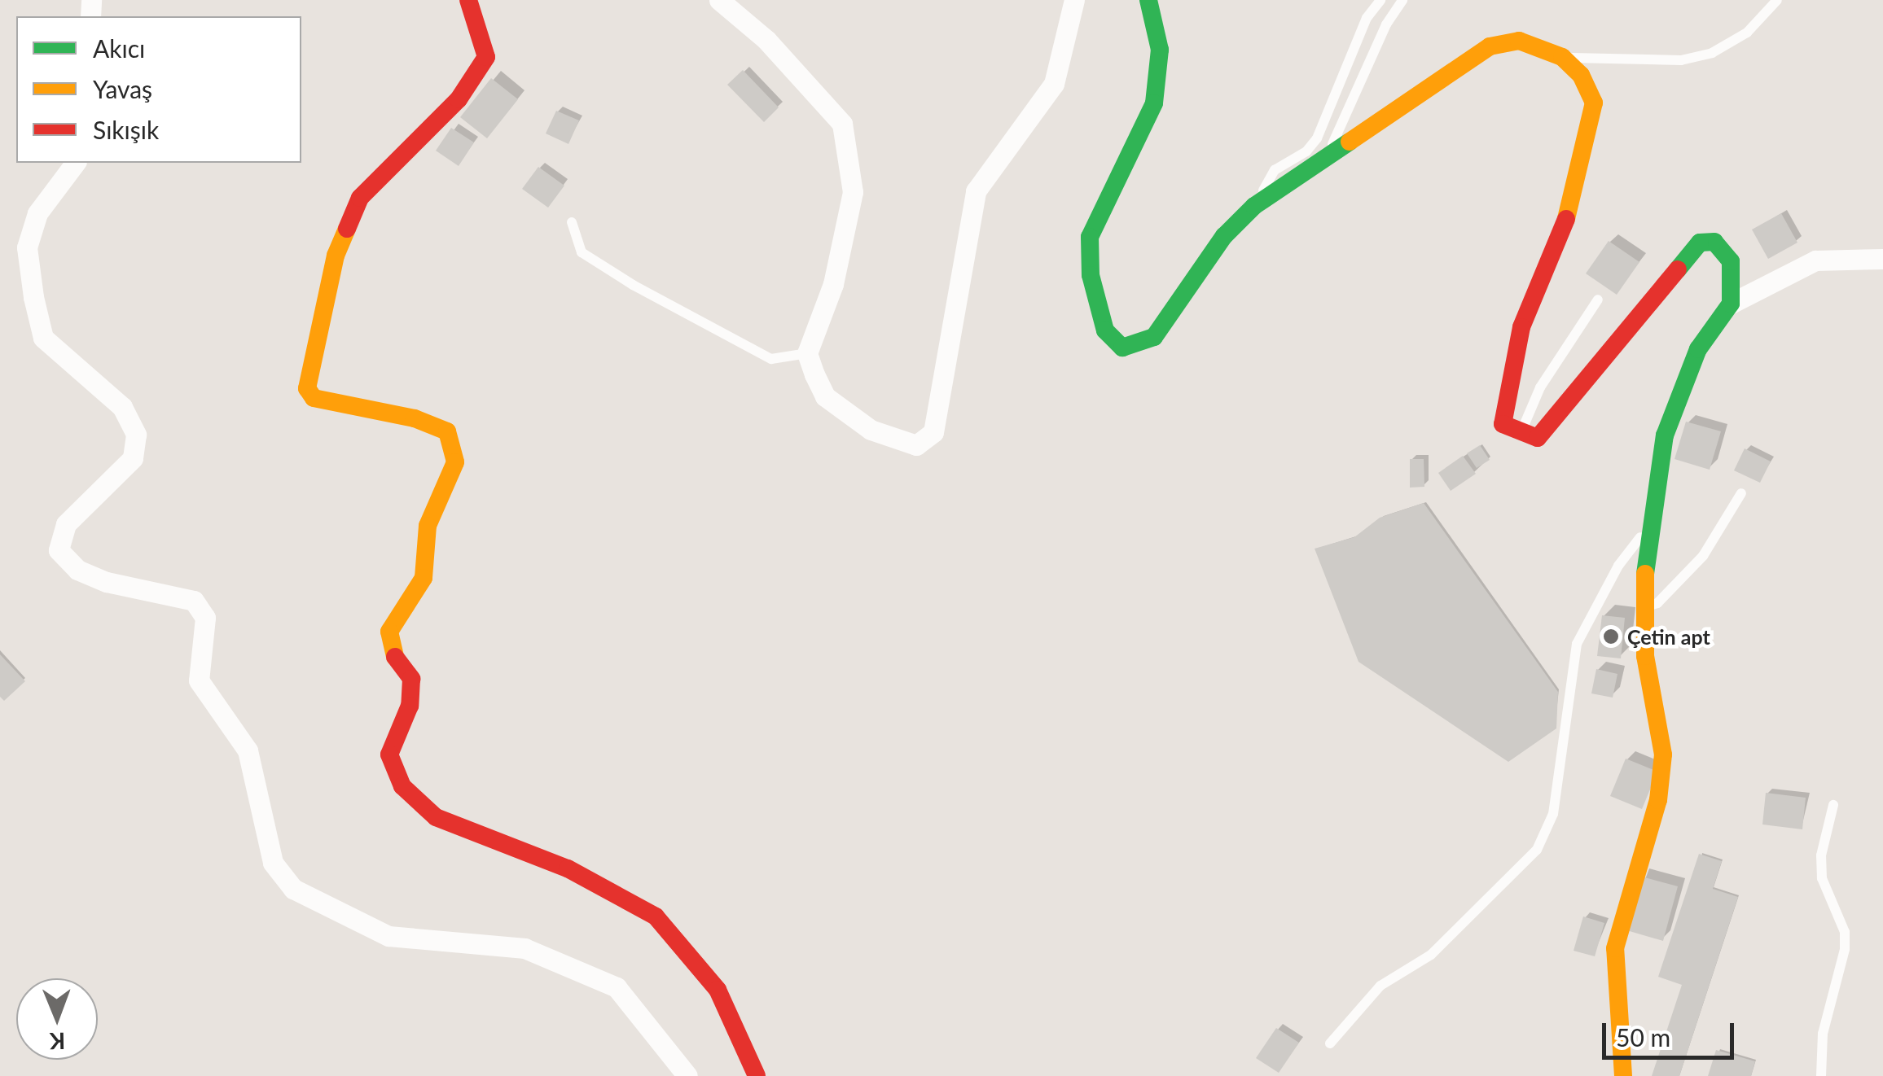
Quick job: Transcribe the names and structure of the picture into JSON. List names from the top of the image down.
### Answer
{
  "places": ["Çetin apt"],
  "legend": ["Akıcı", "Yavaş", "Sıkışık"],
  "scale_bar": "50 m",
  "north": "bottom"
}
